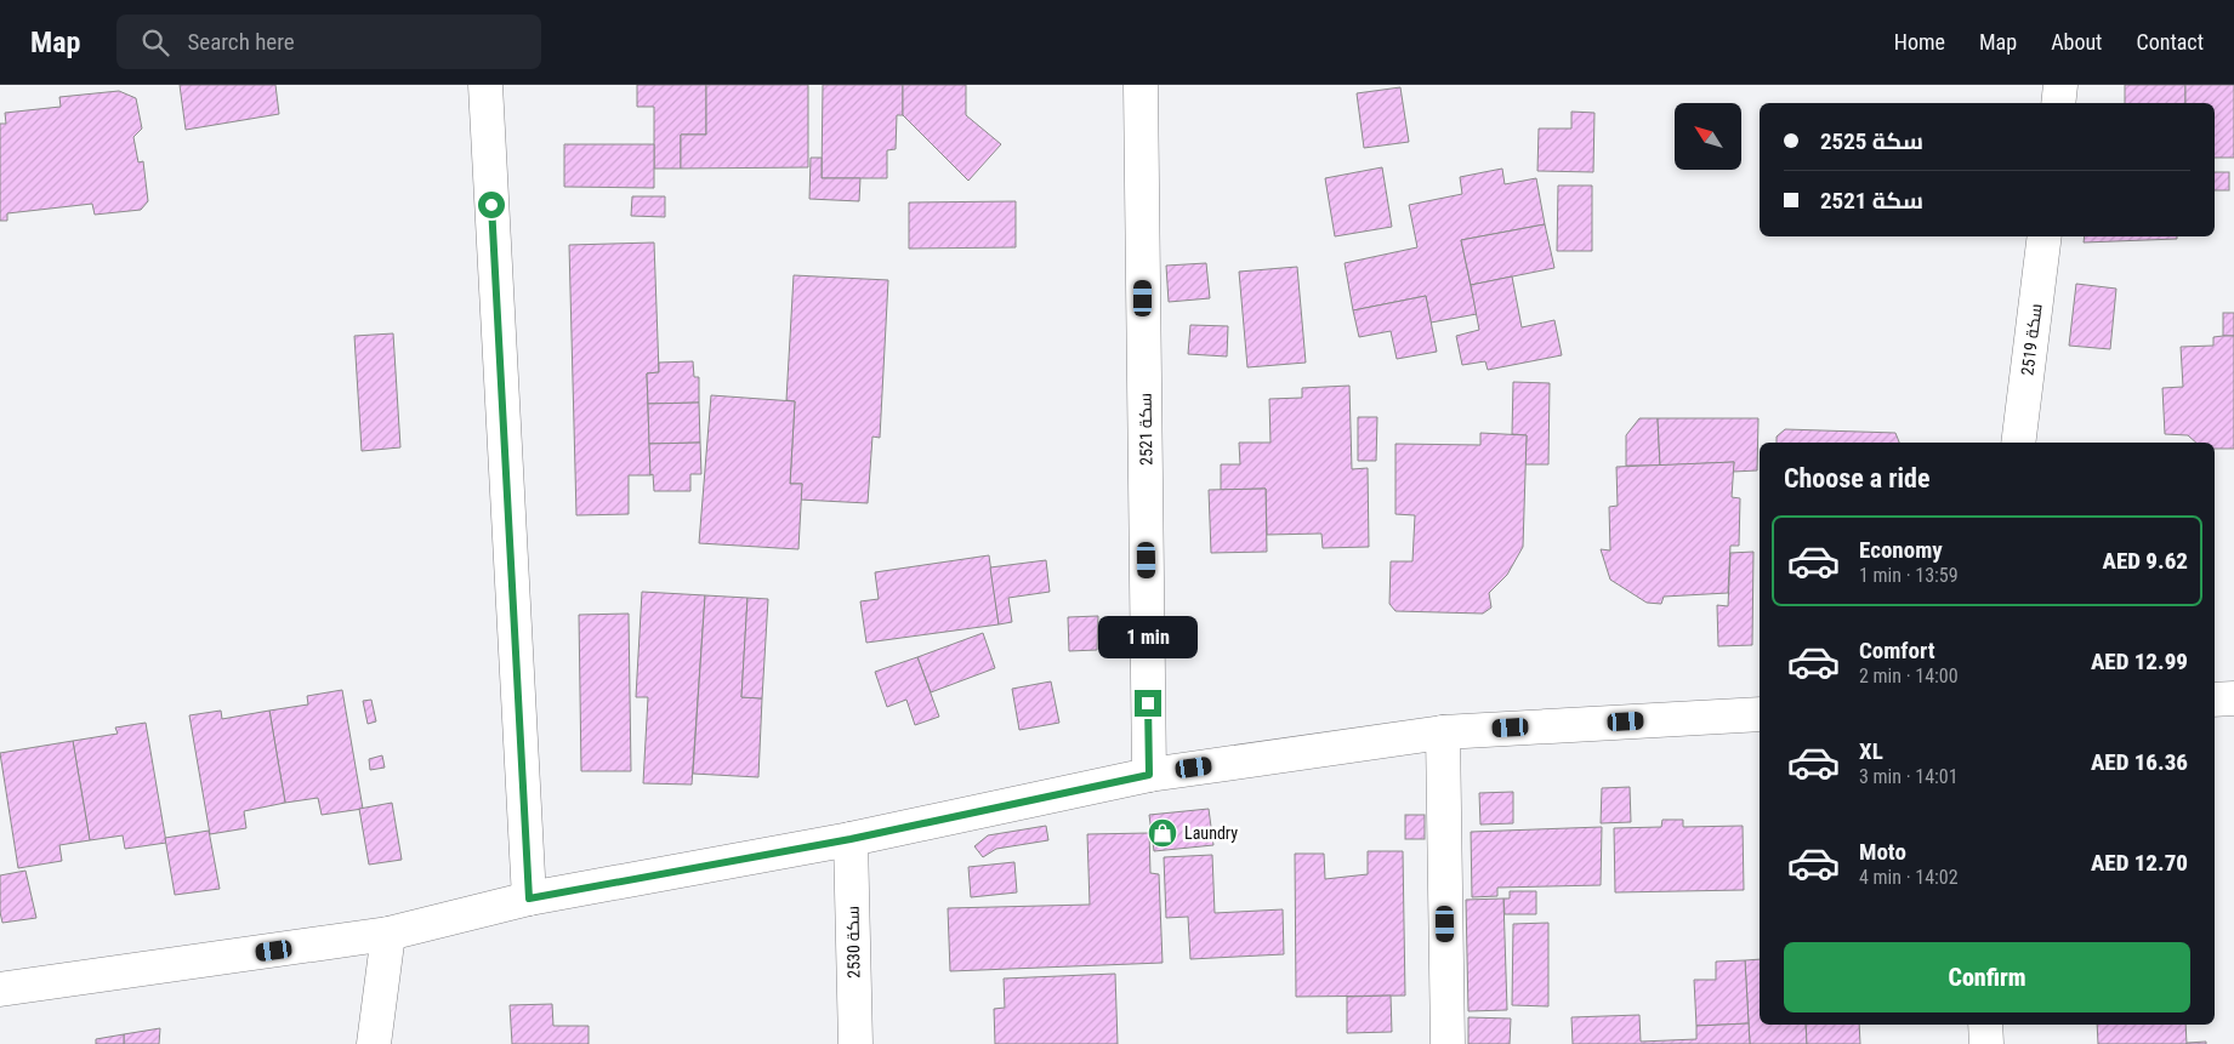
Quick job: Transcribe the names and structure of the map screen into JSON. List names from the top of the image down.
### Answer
{
  "streets": {
    "street": ["سكة 2519", "سكة 2521", "سكة 2530"]
  },
  "places": {
    "shop": ["Laundry"]
  },
  "north": "top left",
  "page": {
    "header": "Map",
    "search": "Search here",
    "nav": [
      "Home",
      "Map",
      "About",
      "Contact"
    ],
    "banner": ["سكة 2525", "سكة 2521"],
    "heading": "Choose a ride",
    "list": [
      {
        "name": "Economy",
        "note": "1 min · 13:59",
        "value": "AED 9.62"
      },
      {
        "name": "Comfort",
        "note": "2 min · 14:00",
        "value": "AED 12.99"
      },
      {
        "name": "XL",
        "note": "3 min · 14:01",
        "value": "AED 16.36"
      },
      {
        "name": "Moto",
        "note": "4 min · 14:02",
        "value": "AED 12.70"
      }
    ],
    "bubble": "1 min",
    "buttons": "Confirm"
  }
}
